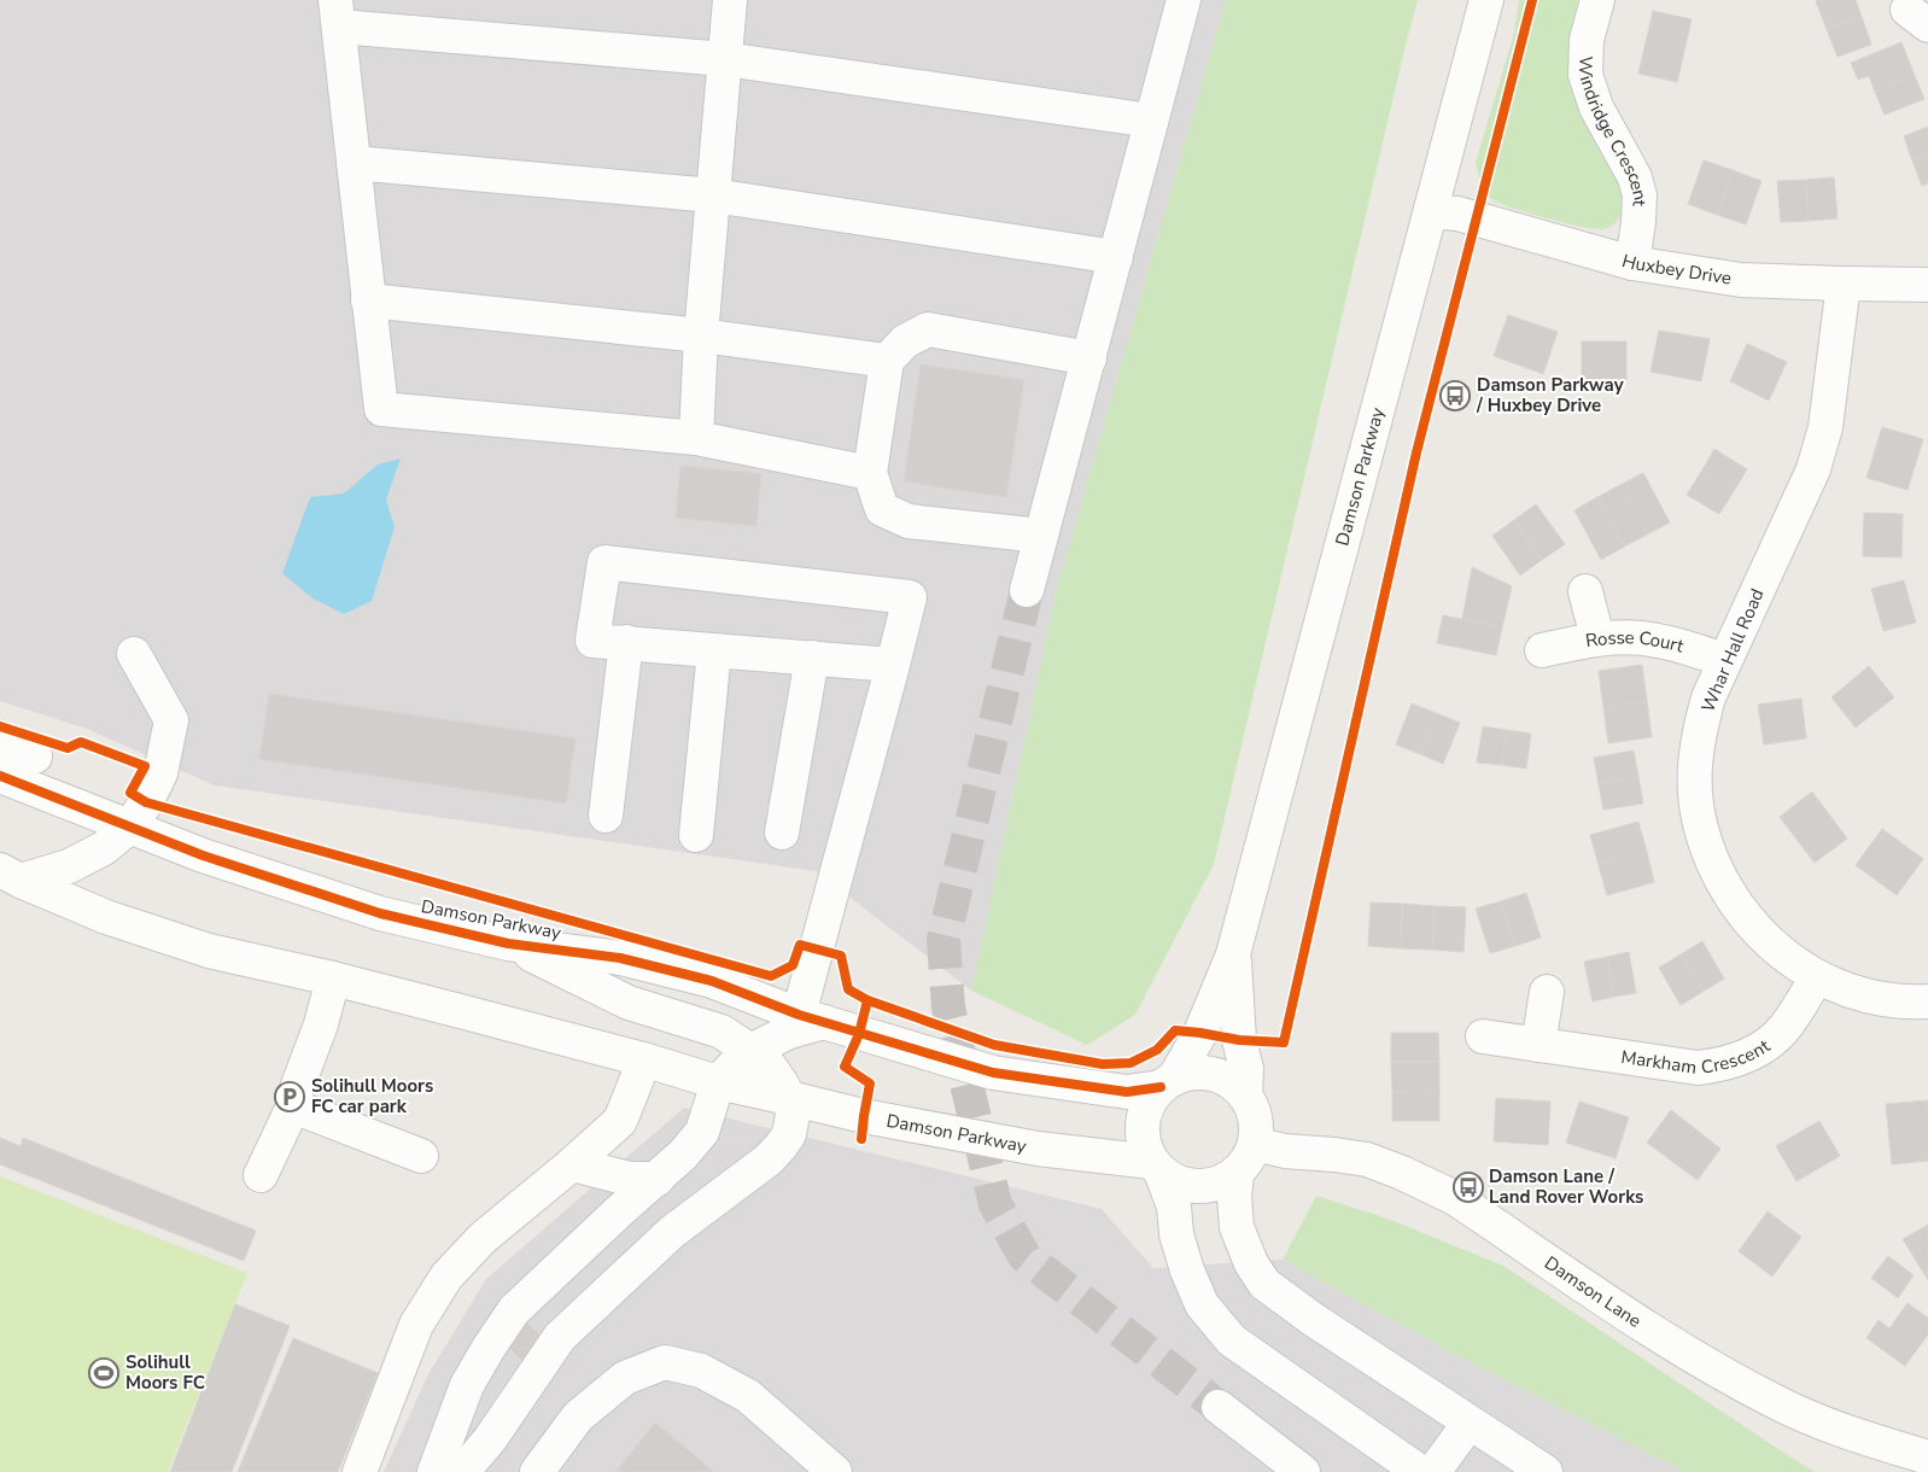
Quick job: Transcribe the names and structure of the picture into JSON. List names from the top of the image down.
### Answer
{
  "streets": {
    "street": [
      "Windridge Crescent",
      "Huxbey Drive",
      "Damson Parkway",
      "Rosse Court",
      "Whar Hall Road",
      "Markham Crescent",
      "Damson Lane"
    ]
  },
  "crossings": [
    ["Windridge Crescent", "Huxbey Drive"],
    ["Huxbey Drive", "Damson Parkway"],
    ["Huxbey Drive", "Whar Hall Road"],
    ["Damson Parkway", "Damson Lane"],
    ["Rosse Court", "Whar Hall Road"],
    ["Whar Hall Road", "Markham Crescent"]
  ],
  "places": {
    "bus stop": ["Damson Parkway / Huxbey Drive", "Damson Lane / Land Rover Works"],
    "parking": ["Solihull Moors FC car park"],
    "sports": ["Solihull Moors FC"]
  }
}
